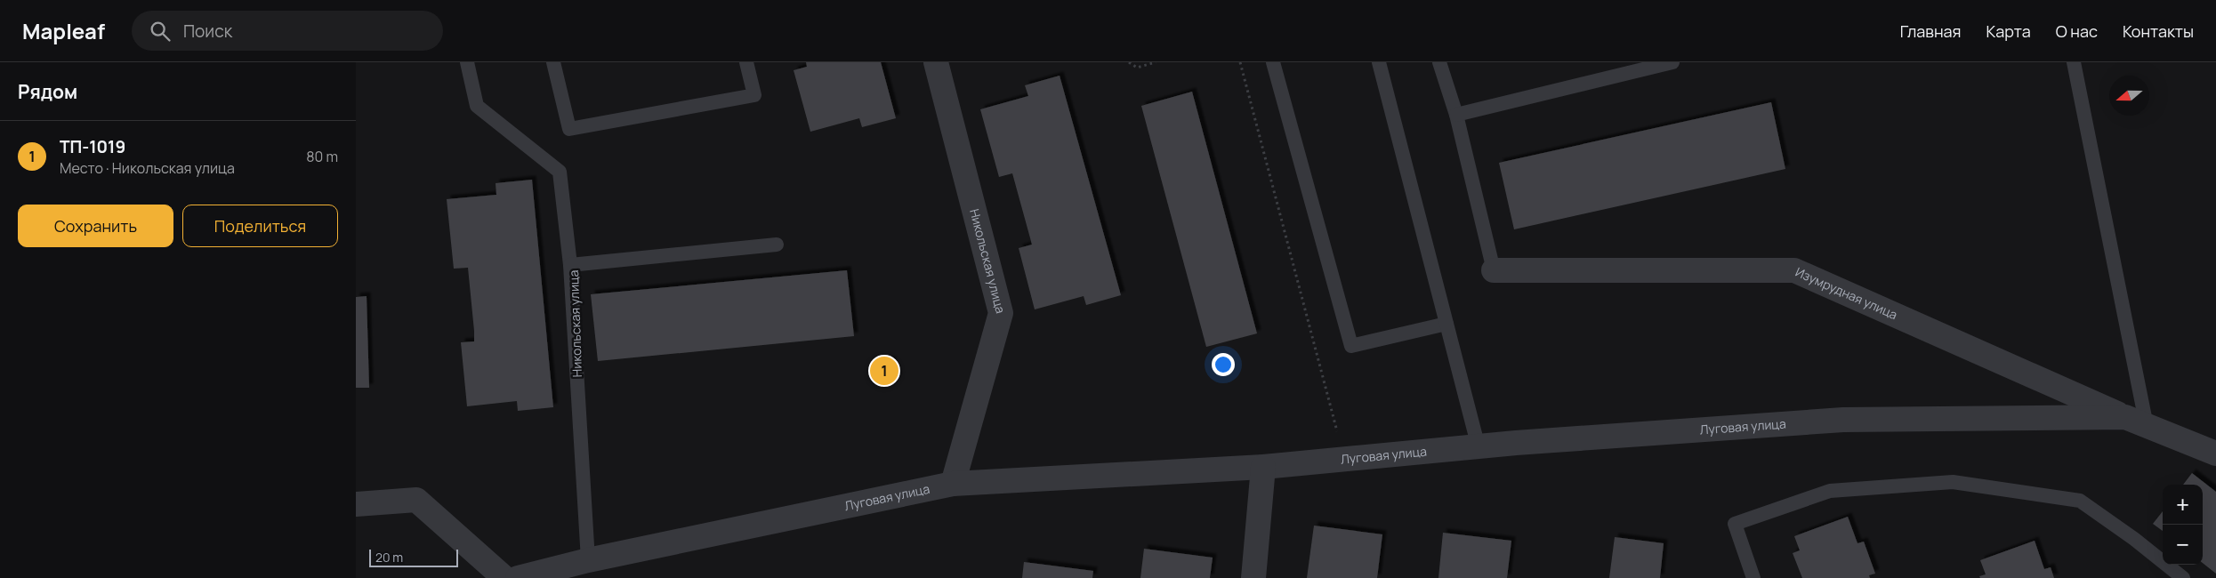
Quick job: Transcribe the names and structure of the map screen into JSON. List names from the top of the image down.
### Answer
{
  "streets": {
    "street": ["Никольская улица", "Изумрудная улица", "Луговая улица"]
  },
  "crossings": [
    ["Никольская улица", "Луговая улица"],
    ["Изумрудная улица", "Луговая улица"]
  ],
  "scale_bar": "20 m",
  "north": "left",
  "page": {
    "header": "Mapleaf",
    "search": "Поиск",
    "nav": [
      "Главная",
      "Карта",
      "О нас",
      "Контакты"
    ],
    "heading": "Рядом",
    "list": [
      {
        "mark": "1",
        "name": "ТП-1019",
        "note": "Место · Никольская улица",
        "value": "80 m"
      }
    ],
    "buttons": ["Сохранить", "Поделиться"],
    "pins": "1",
    "map_buttons": ["+", "−"],
    "scale": "20 m"
  }
}
